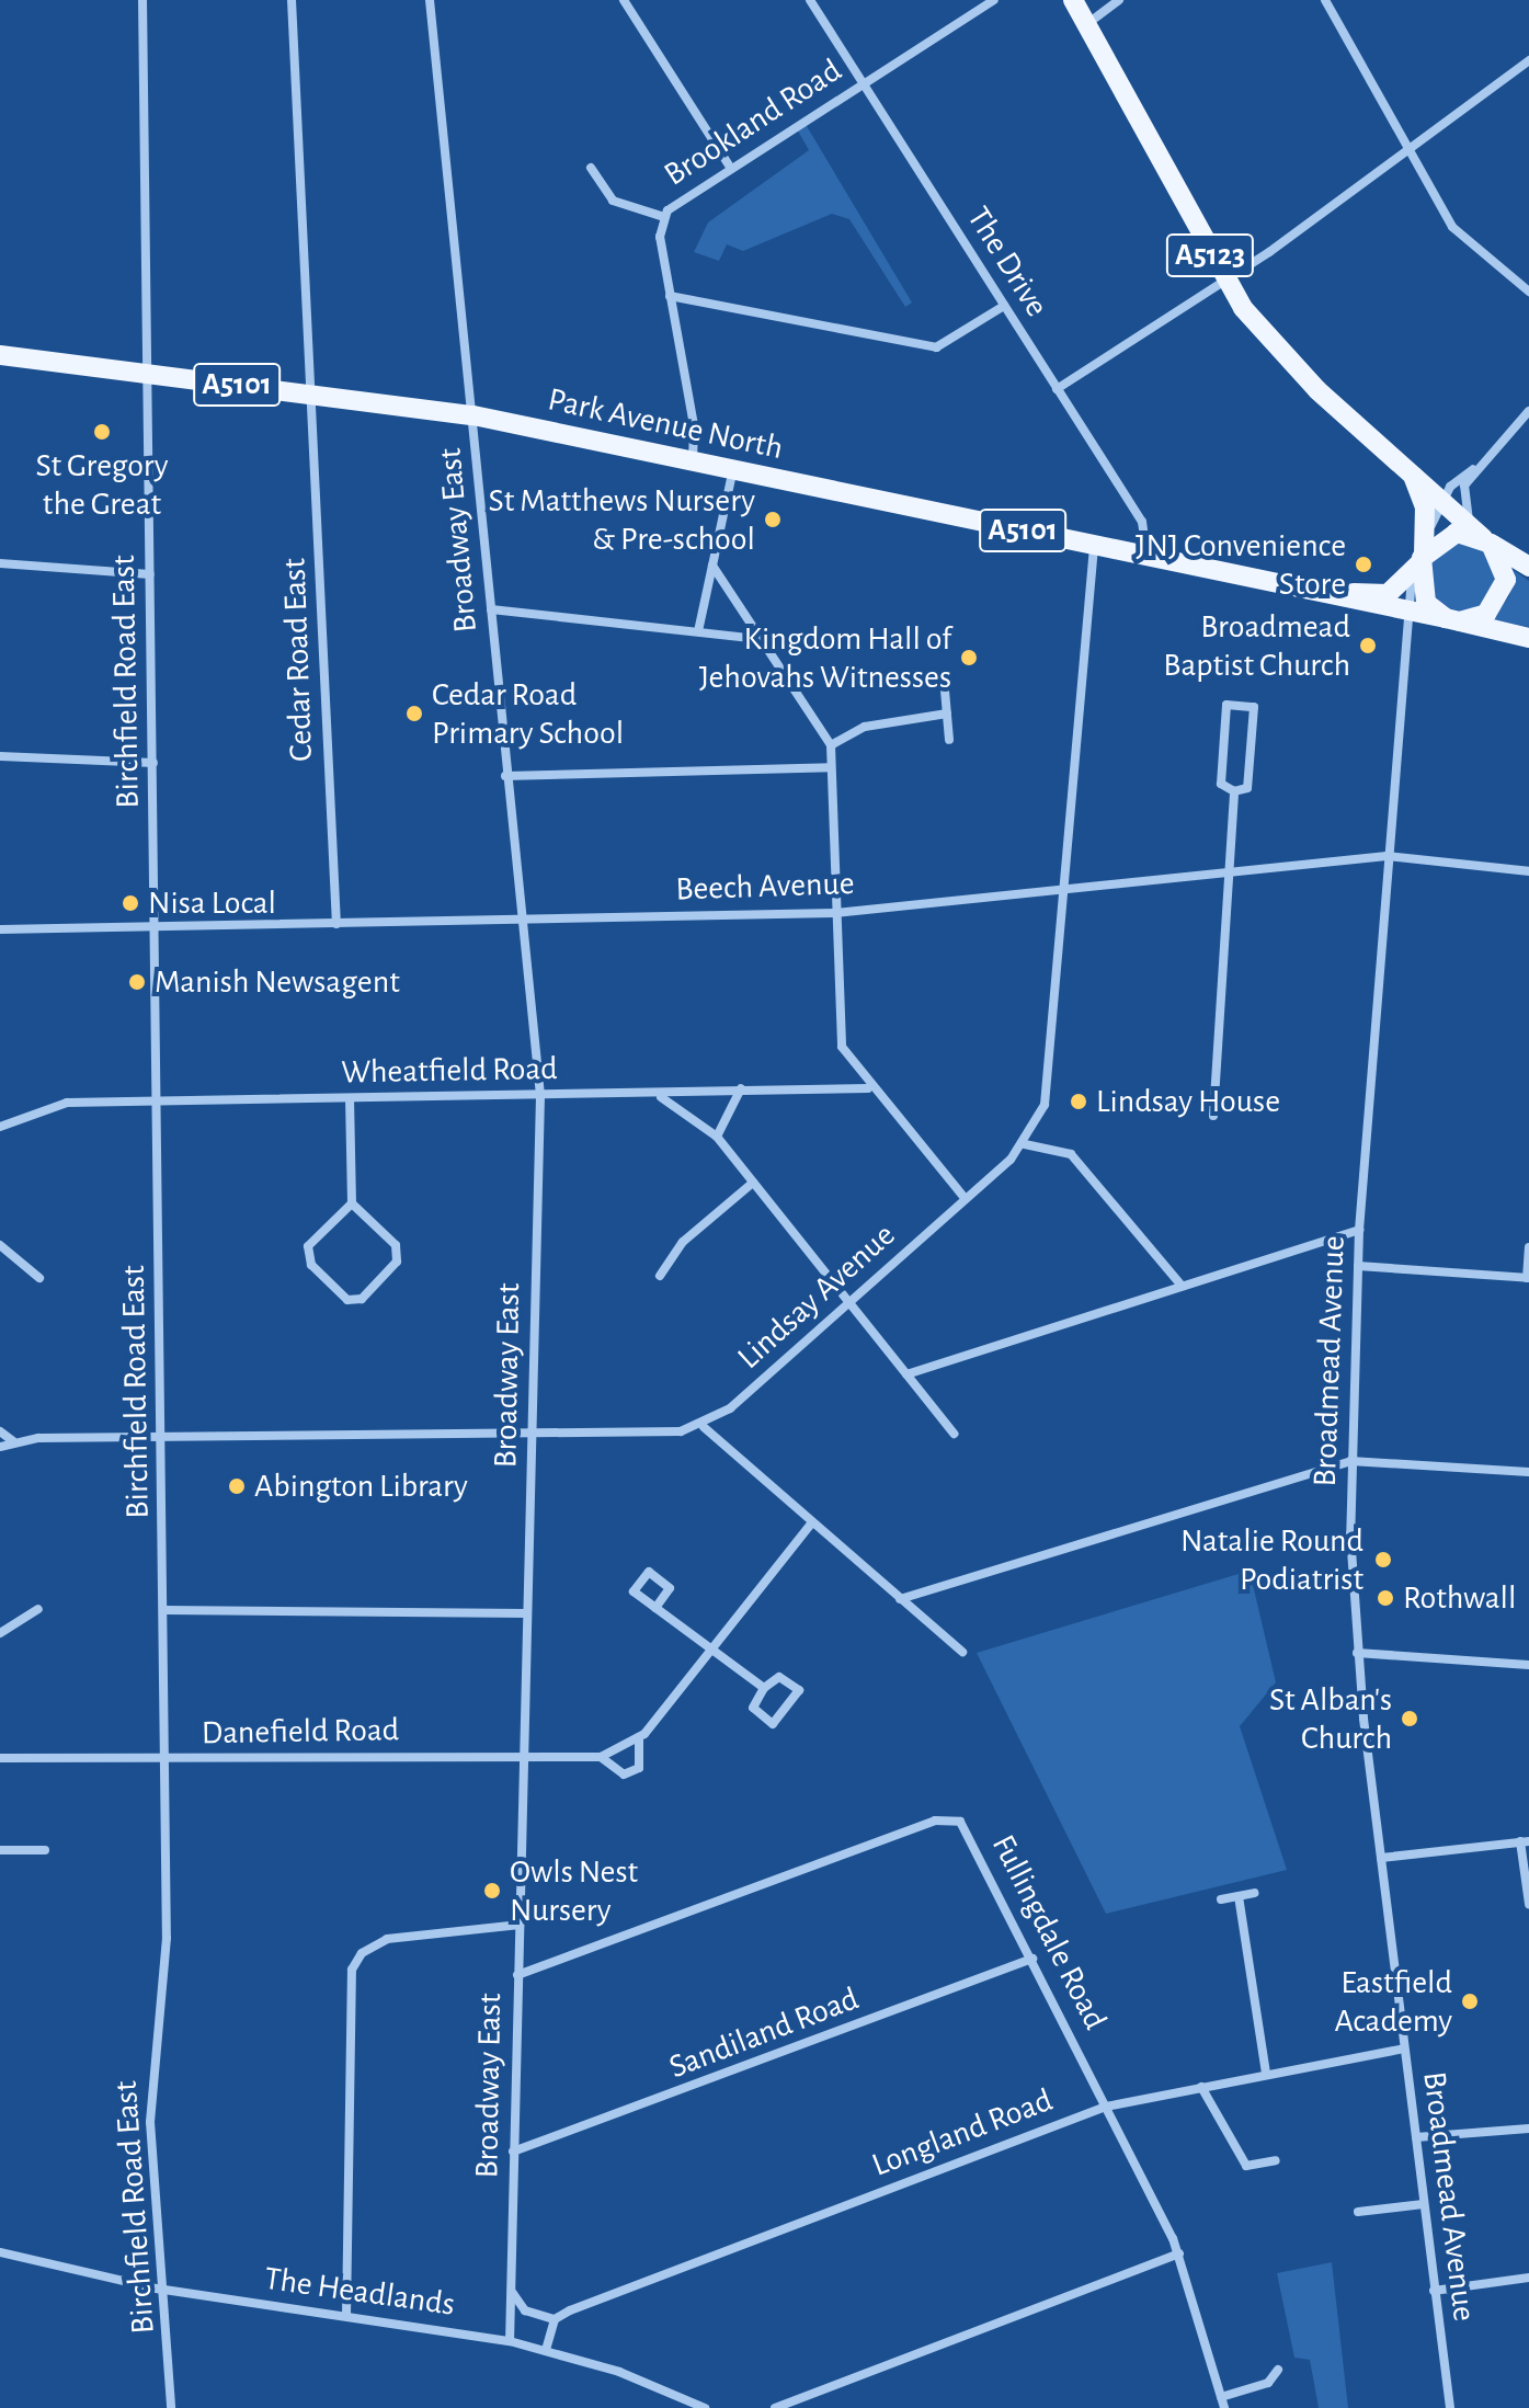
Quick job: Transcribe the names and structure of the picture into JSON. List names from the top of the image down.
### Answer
{
  "streets": {
    "main road": ["A5123", "A5101", "Park Avenue North"],
    "street": [
      "Brookland Road",
      "The Drive",
      "Broadway East",
      "Cedar Road East",
      "Birchfield Road East",
      "Beech Avenue",
      "Wheatfield Road",
      "Lindsay Avenue",
      "Broadmead Avenue",
      "Danefield Road",
      "Fullingdale Road",
      "Sandiland Road",
      "Longland Road",
      "The Headlands"
    ]
  },
  "crossings": [
    ["Brookland Road", "The Drive"],
    ["Brookland Road", "Park Avenue North"],
    ["A5123", "Park Avenue North"],
    ["A5123", "Broadmead Avenue"],
    ["The Drive", "Park Avenue North"],
    ["Park Avenue North", "Broadway East"],
    ["Park Avenue North", "Cedar Road East"],
    ["Park Avenue North", "Birchfield Road East"],
    ["Park Avenue North", "Lindsay Avenue"],
    ["Park Avenue North", "Broadmead Avenue"],
    ["Broadway East", "Beech Avenue"],
    ["Broadway East", "Wheatfield Road"],
    ["Broadway East", "Danefield Road"],
    ["Broadway East", "Fullingdale Road"],
    ["Broadway East", "Sandiland Road"],
    ["Broadway East", "The Headlands"],
    ["Cedar Road East", "Beech Avenue"],
    ["Birchfield Road East", "Beech Avenue"],
    ["Birchfield Road East", "Wheatfield Road"],
    ["Birchfield Road East", "Danefield Road"],
    ["Birchfield Road East", "The Headlands"],
    ["Beech Avenue", "Lindsay Avenue"],
    ["Beech Avenue", "Broadmead Avenue"],
    ["Broadmead Avenue", "Longland Road"],
    ["Fullingdale Road", "Sandiland Road"],
    ["Fullingdale Road", "Longland Road"]
  ],
  "places": [
    "St Gregory the Great",
    "St Matthews Nursery & Pre-school",
    "JNJ Convenience Store",
    "Broadmead Baptist Church",
    "Kingdom Hall of Jehovahs Witnesses",
    "Cedar Road Primary School",
    "Nisa Local",
    "Manish Newsagent",
    "Lindsay House",
    "Abington Library",
    "Natalie Round Podiatrist",
    "Rothwall",
    "St Alban's Church",
    "Owls Nest Nursery",
    "Eastfield Academy"
  ]
}
